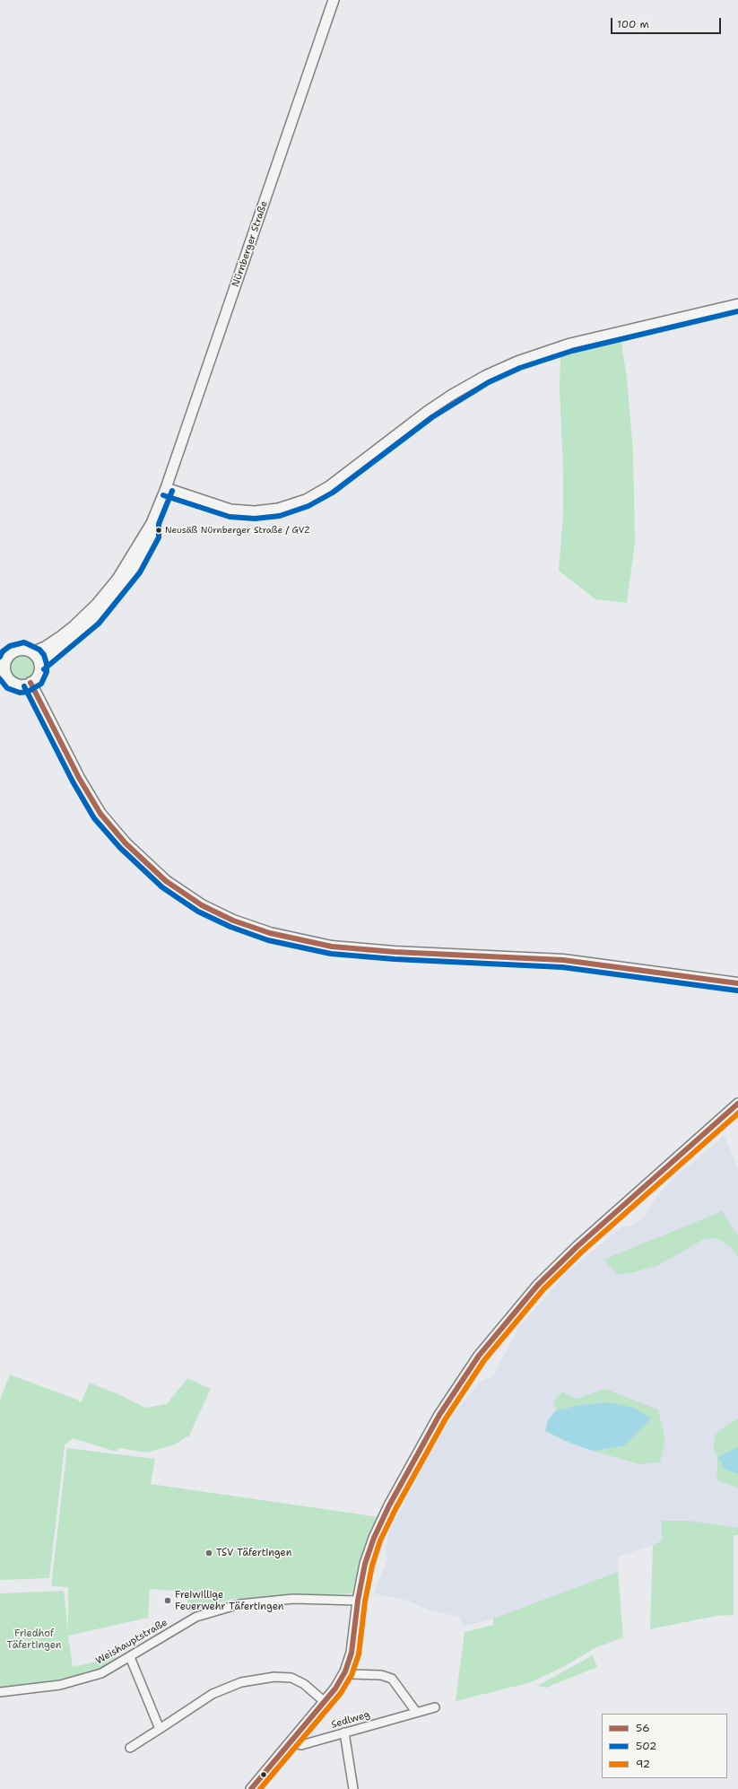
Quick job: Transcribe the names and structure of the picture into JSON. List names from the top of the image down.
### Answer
{
  "streets": {
    "street": ["Nürnberger Straße", "Weishauptstraße", "Sedlweg"]
  },
  "parks": ["Friedhof Täfertingen"],
  "places": ["Neusäß Nürnberger Straße / GVZ", "TSV Täfertingen", "Freiwillige Feuerwehr Täfertingen"],
  "lines": ["transit line 502", "transit line 56", "transit line 92"],
  "legend": ["56", "502", "92"],
  "scale_bar": "100 m"
}
